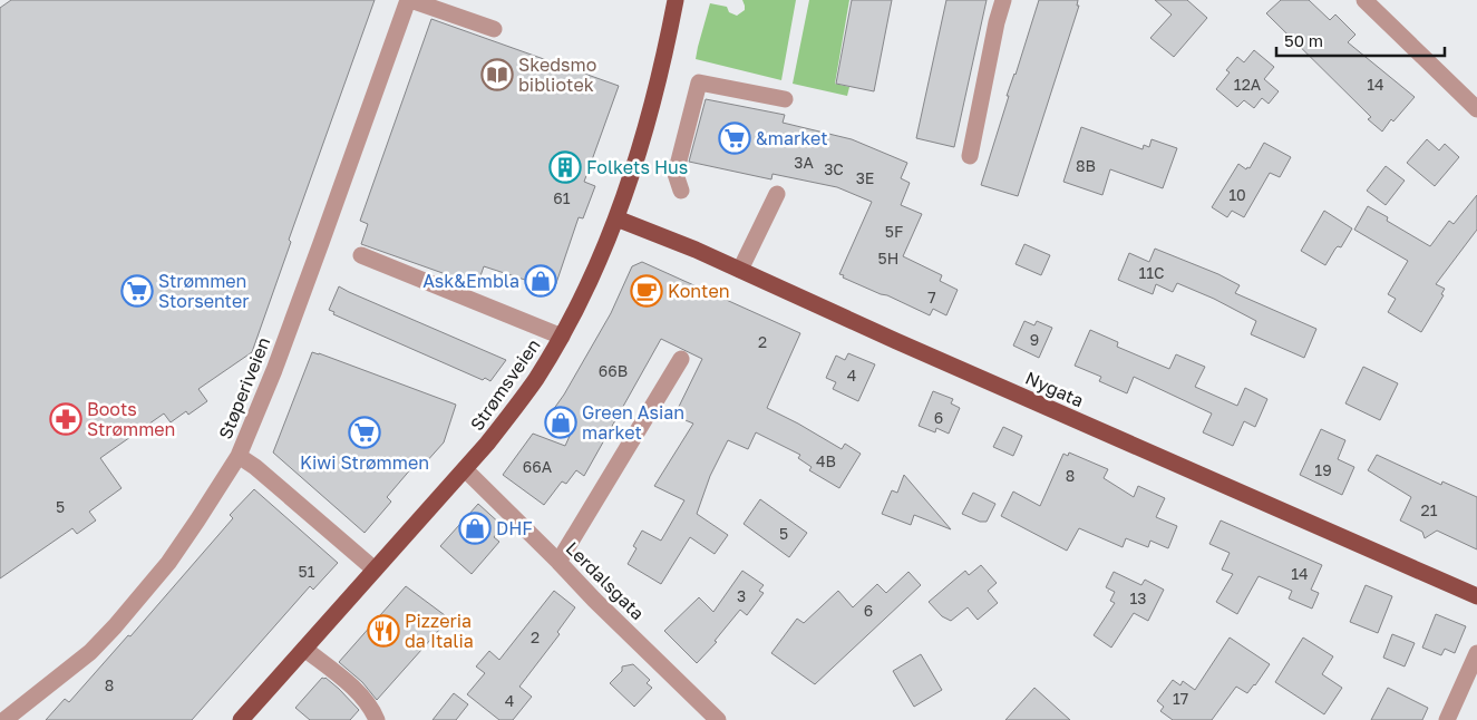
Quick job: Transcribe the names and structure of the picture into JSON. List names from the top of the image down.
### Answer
{
  "streets": {
    "main road": ["Strømsveien", "Nygata"],
    "street": ["Støperiveien", "Lerdalsgata"]
  },
  "crossings": [
    ["Strømsveien", "Nygata"],
    ["Strømsveien", "Lerdalsgata"]
  ],
  "places": {
    "library": ["Skedsmo bibliotek"],
    "supermarket": ["&market", "Strømmen Storsenter", "Kiwi Strømmen"],
    "building": ["Folkets Hus"],
    "shop": ["Ask&Embla", "Green Asian market", "DHF"],
    "cafe": ["Konten"],
    "pharmacy": ["Boots Strømmen"],
    "restaurant": ["Pizzeria da Italia"]
  },
  "house_numbers": [
    "12A",
    "14",
    "3A",
    "8B",
    "3C",
    "3E",
    "10",
    "61",
    "5F",
    "5H",
    "11C",
    "7",
    "9",
    "2",
    "66B",
    "4",
    "6",
    "4B",
    "66A",
    "19",
    "8",
    "5",
    "21",
    "5",
    "51",
    "14",
    "3",
    "13",
    "6",
    "2",
    "8",
    "17",
    "4"
  ],
  "scale_bar": "50 m"
}
